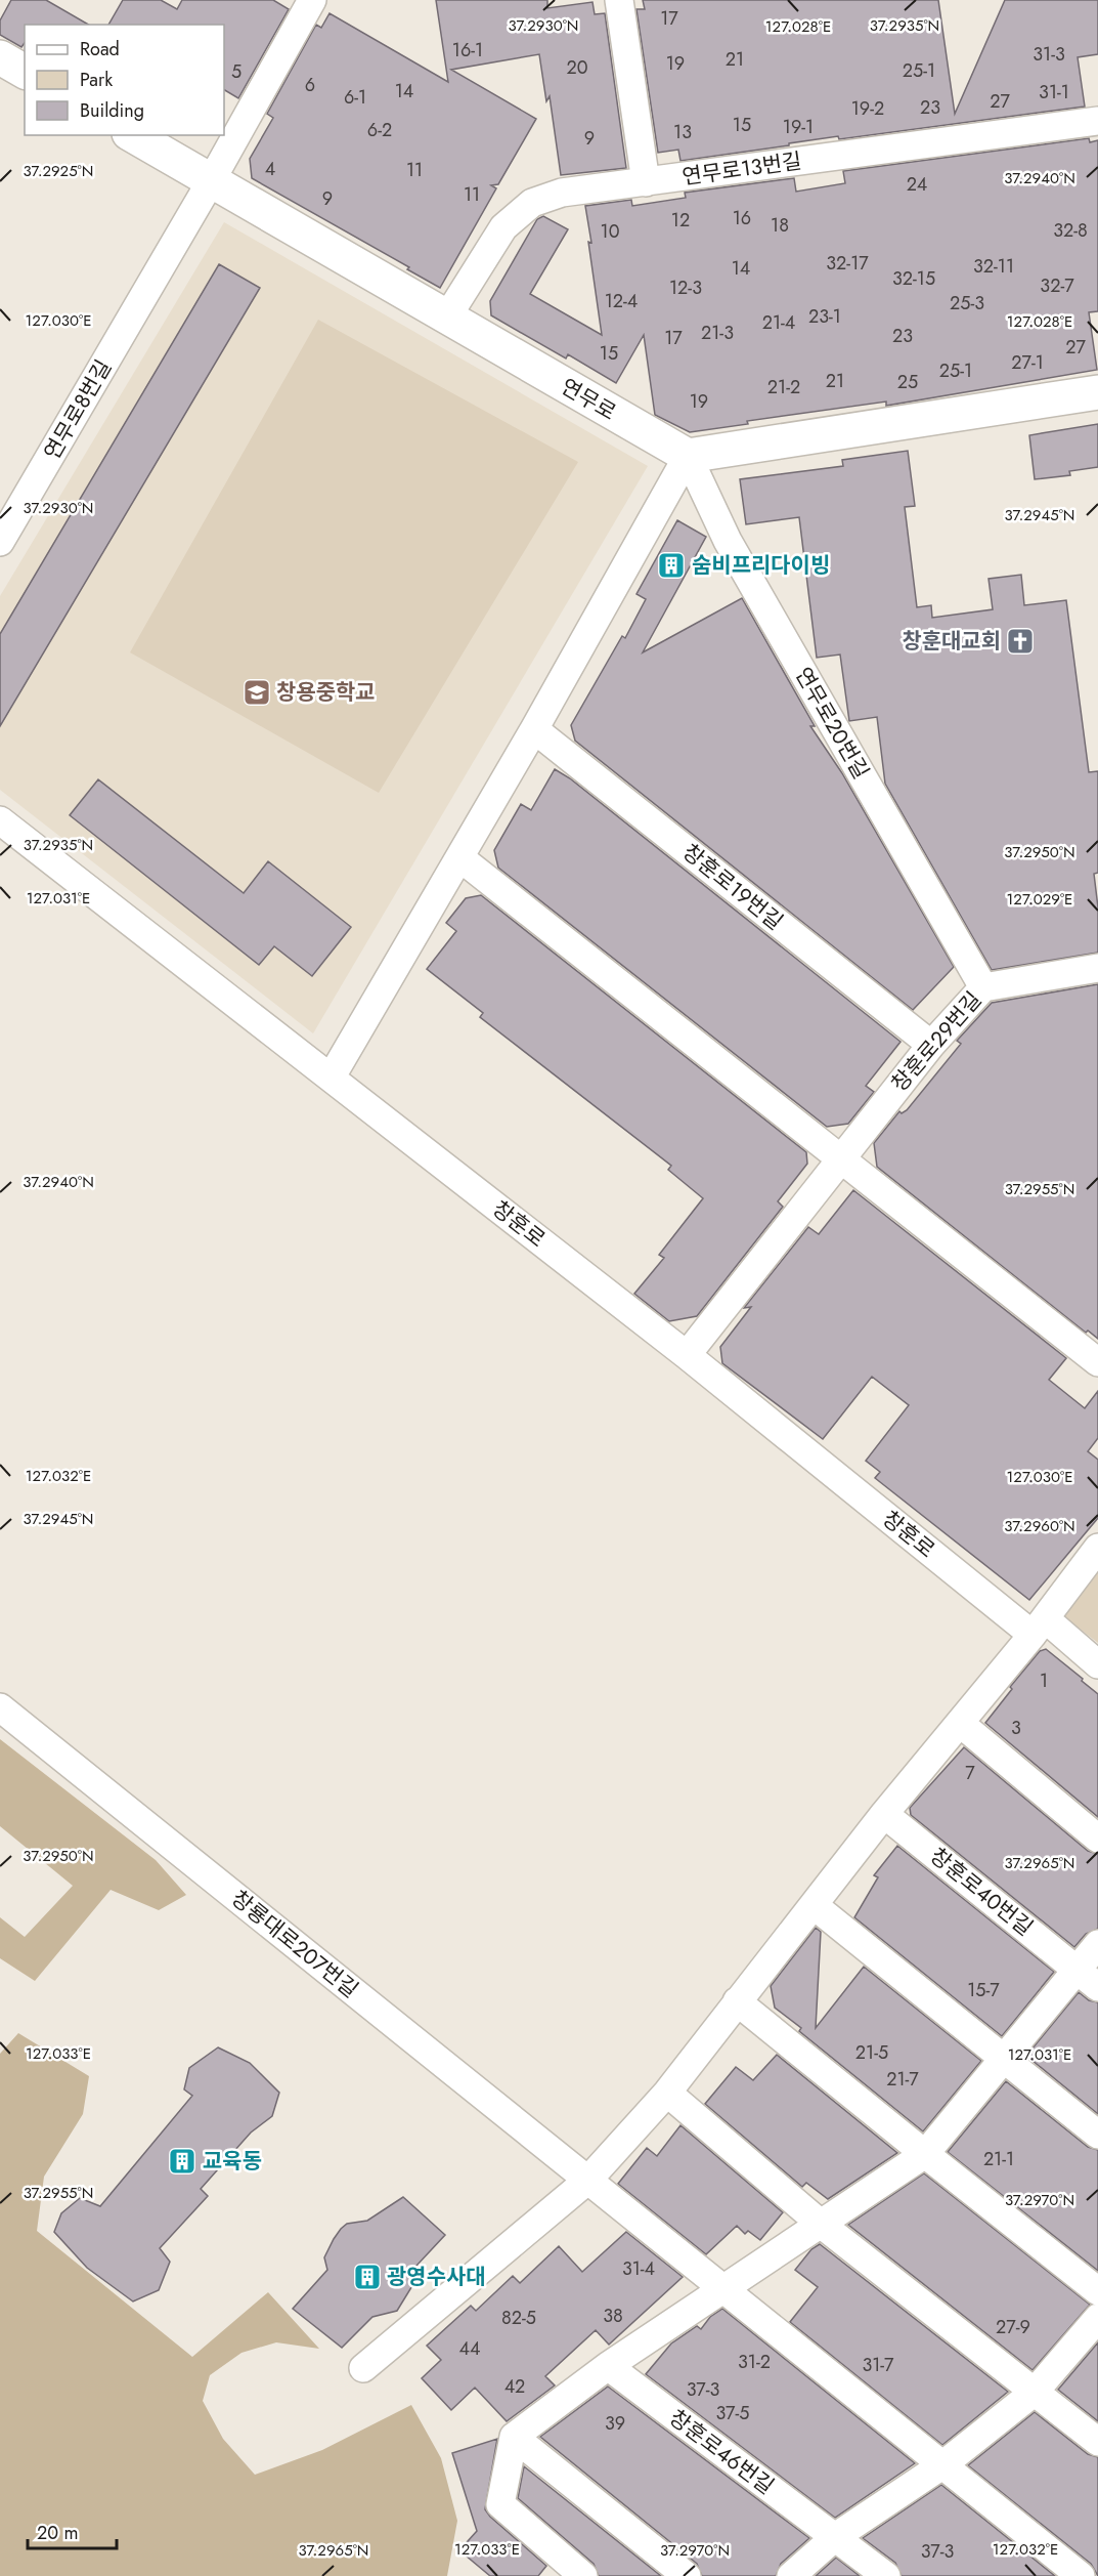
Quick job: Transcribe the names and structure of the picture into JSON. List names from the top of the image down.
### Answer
{
  "streets": {
    "street": [
      "연무로13번길",
      "연무로",
      "연무로8번길",
      "연무로20번길",
      "창훈로19번길",
      "창훈로29번길",
      "창훈로",
      "창훈로40번길",
      "창룡대로207번길",
      "창훈로46번길"
    ]
  },
  "crossings": [
    ["연무로13번길", "연무로"],
    ["연무로", "연무로8번길"],
    ["연무로", "연무로20번길"],
    ["연무로20번길", "창훈로29번길"],
    ["창훈로19번길", "창훈로29번길"],
    ["창훈로29번길", "창훈로"]
  ],
  "places": {
    "building": ["숨비프리다이빙", "교육동", "광영수사대"],
    "church": ["창훈대교회"],
    "school or university": ["창용중학교"]
  },
  "house_numbers": [
    "17",
    "16-1",
    "31-3",
    "21",
    "19",
    "20",
    "25-1",
    "5",
    "6",
    "14",
    "31-1",
    "6-1",
    "27",
    "23",
    "19-2",
    "15",
    "19-1",
    "6-2",
    "13",
    "9",
    "4",
    "11",
    "24",
    "11",
    "9",
    "16",
    "12",
    "18",
    "32-8",
    "10",
    "32-17",
    "32-11",
    "14",
    "32-15",
    "32-7",
    "12-3",
    "12-4",
    "25-3",
    "23-1",
    "21-4",
    "21-3",
    "23",
    "17",
    "27",
    "15",
    "27-1",
    "25-1",
    "21",
    "25",
    "21-2",
    "19",
    "1",
    "3",
    "7",
    "15-7",
    "21-5",
    "21-7",
    "21-1",
    "31-4",
    "38",
    "82-5",
    "27-9",
    "44",
    "31-2",
    "31-7",
    "42",
    "37-3",
    "37-5",
    "39",
    "37-3"
  ],
  "legend": ["Road", "Park", "Building"],
  "scale_bar": "20 m",
  "coordinates": [
    "37.2930°N",
    "37.2935°N",
    "127.028°E",
    "37.2925°N",
    "37.2940°N",
    "127.030°E",
    "37.2945°N",
    "37.2950°N",
    "127.031°E",
    "127.029°E",
    "37.2955°N",
    "127.032°E",
    "37.2960°N",
    "37.2965°N",
    "127.033°E",
    "37.2970°N"
  ]
}
